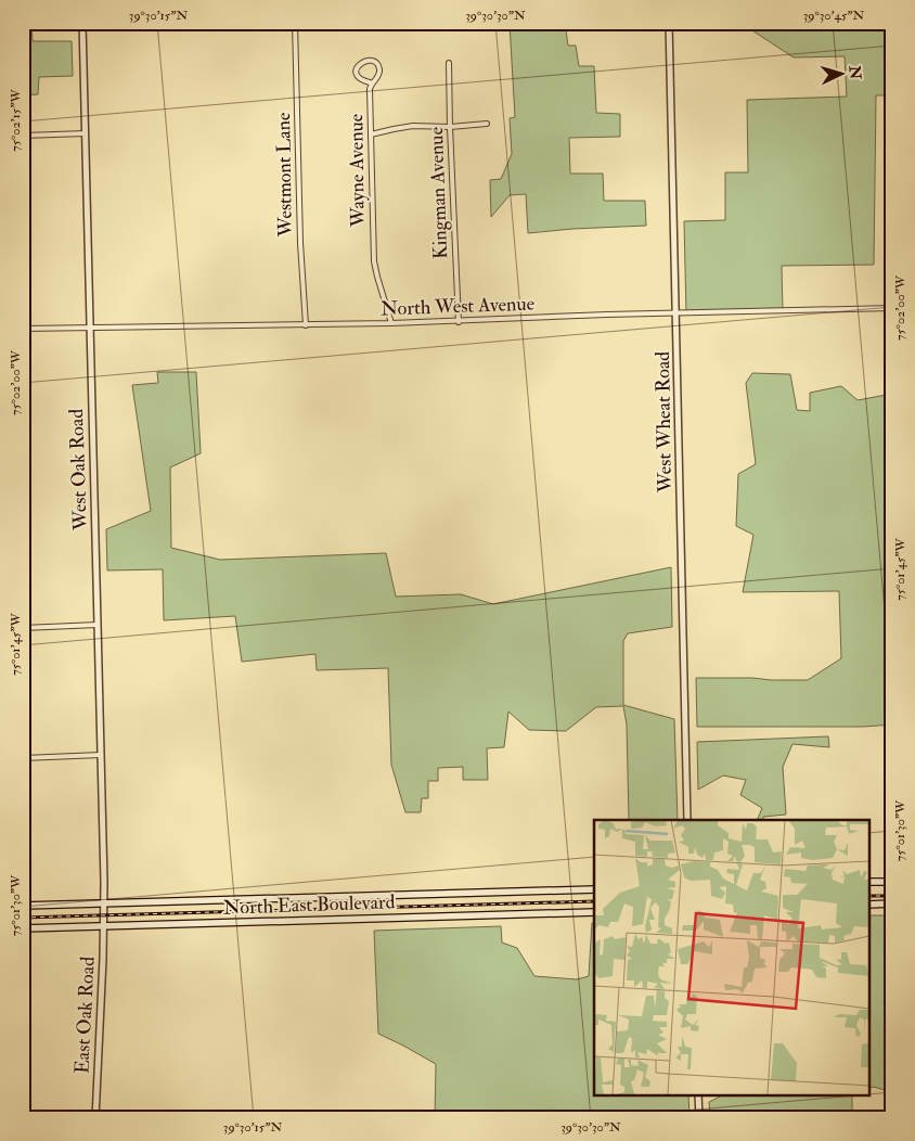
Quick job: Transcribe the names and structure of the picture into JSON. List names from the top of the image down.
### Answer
{
  "streets": {
    "main road": ["North East Boulevard"],
    "street": [
      "Wayne Avenue",
      "Westmont Lane",
      "Kingman Avenue",
      "North West Avenue",
      "West Wheat Road",
      "West Oak Road",
      "East Oak Road"
    ]
  },
  "crossings": [
    ["Wayne Avenue", "North West Avenue"],
    ["Westmont Lane", "North West Avenue"],
    ["Kingman Avenue", "North West Avenue"],
    ["North West Avenue", "West Wheat Road"],
    ["North West Avenue", "West Oak Road"],
    ["West Oak Road", "East Oak Road"],
    ["North East Boulevard", "East Oak Road"]
  ],
  "north": "right",
  "coordinates": [
    "39°30'15\"N",
    "39°30'30\"N",
    "39°30'45\"N",
    "75°02'15\"W",
    "75°02'00\"W",
    "75°01'45\"W",
    "75°01'30\"W"
  ]
}
